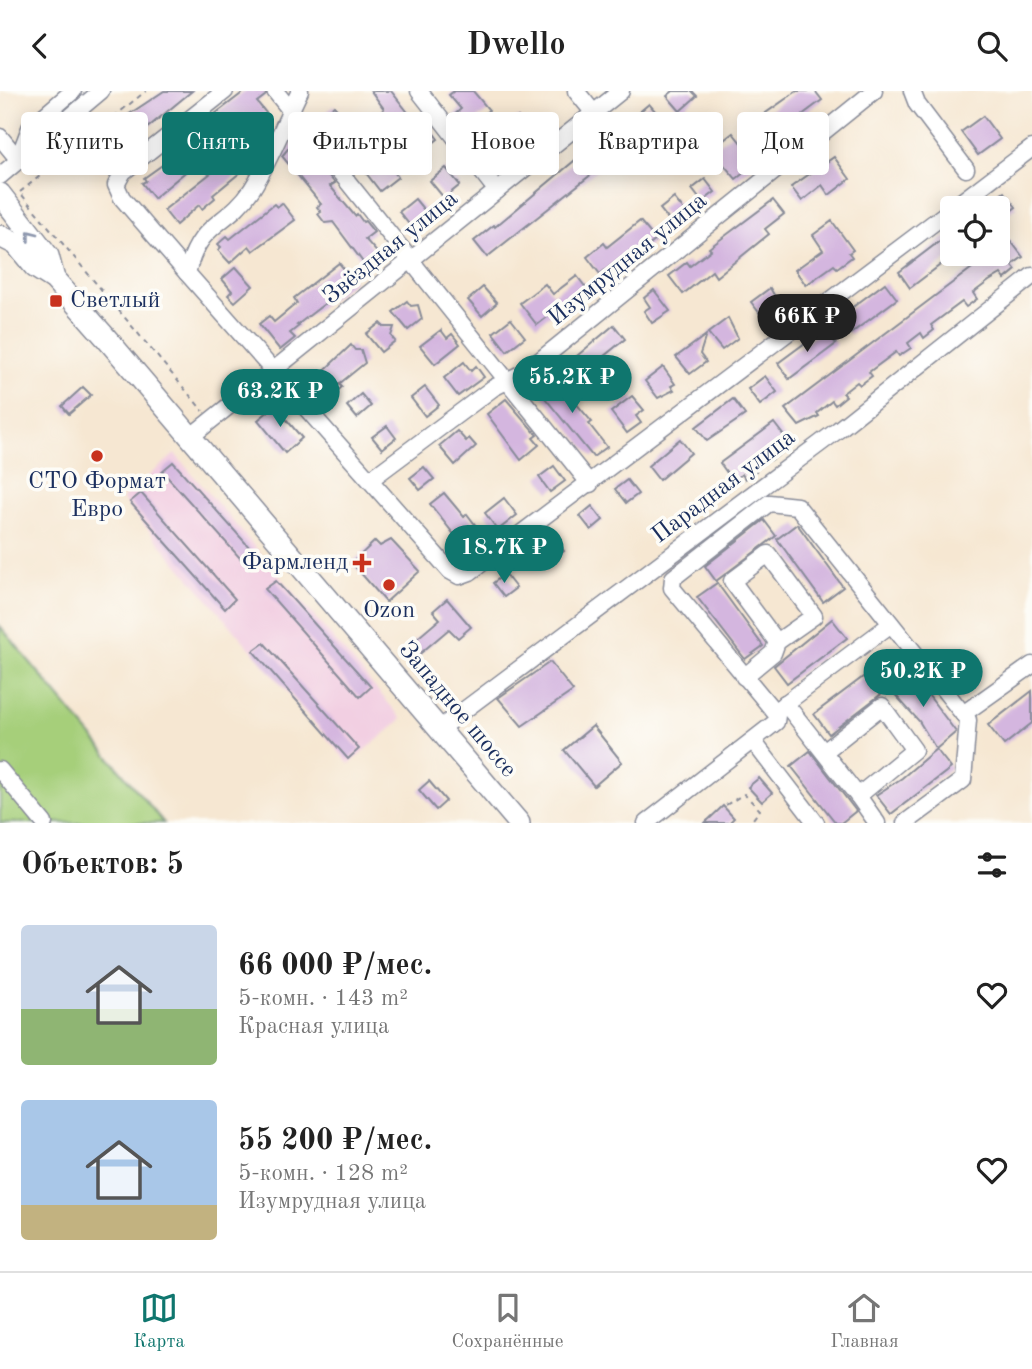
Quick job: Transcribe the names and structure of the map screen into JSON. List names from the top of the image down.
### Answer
{
  "streets": {
    "main road": ["Западное шоссе"],
    "street": ["Звёздная улица", "Изумрудная улица", "Парадная улица"]
  },
  "crossings": [
    ["Звёздная улица", "Западное шоссе"],
    ["Парадная улица", "Западное шоссе"]
  ],
  "places": {
    "transit": ["Светлый"],
    "other": ["СТО Формат Евро", "Ozon"],
    "health": ["Фармленд"]
  },
  "page": {
    "header": "Dwello",
    "chip": [
      "Купить",
      "Снять",
      "Фильтры",
      "Новое",
      "Квартира",
      "Дом"
    ],
    "price": [
      "66K ₽",
      "55.2K ₽",
      "63.2K ₽",
      "18.7K ₽",
      "50.2K ₽"
    ],
    "heading": "Объектов: 5",
    "list": [
      {
        "name": "66 000 ₽/мес.",
        "note": "5-комн. · 143 m² · Красная улица"
      },
      {
        "name": "55 200 ₽/мес.",
        "note": "5-комн. · 128 m² · Изумрудная улица"
      }
    ],
    "tabs": ["Карта", "Сохранённые", "Главная"]
  }
}
